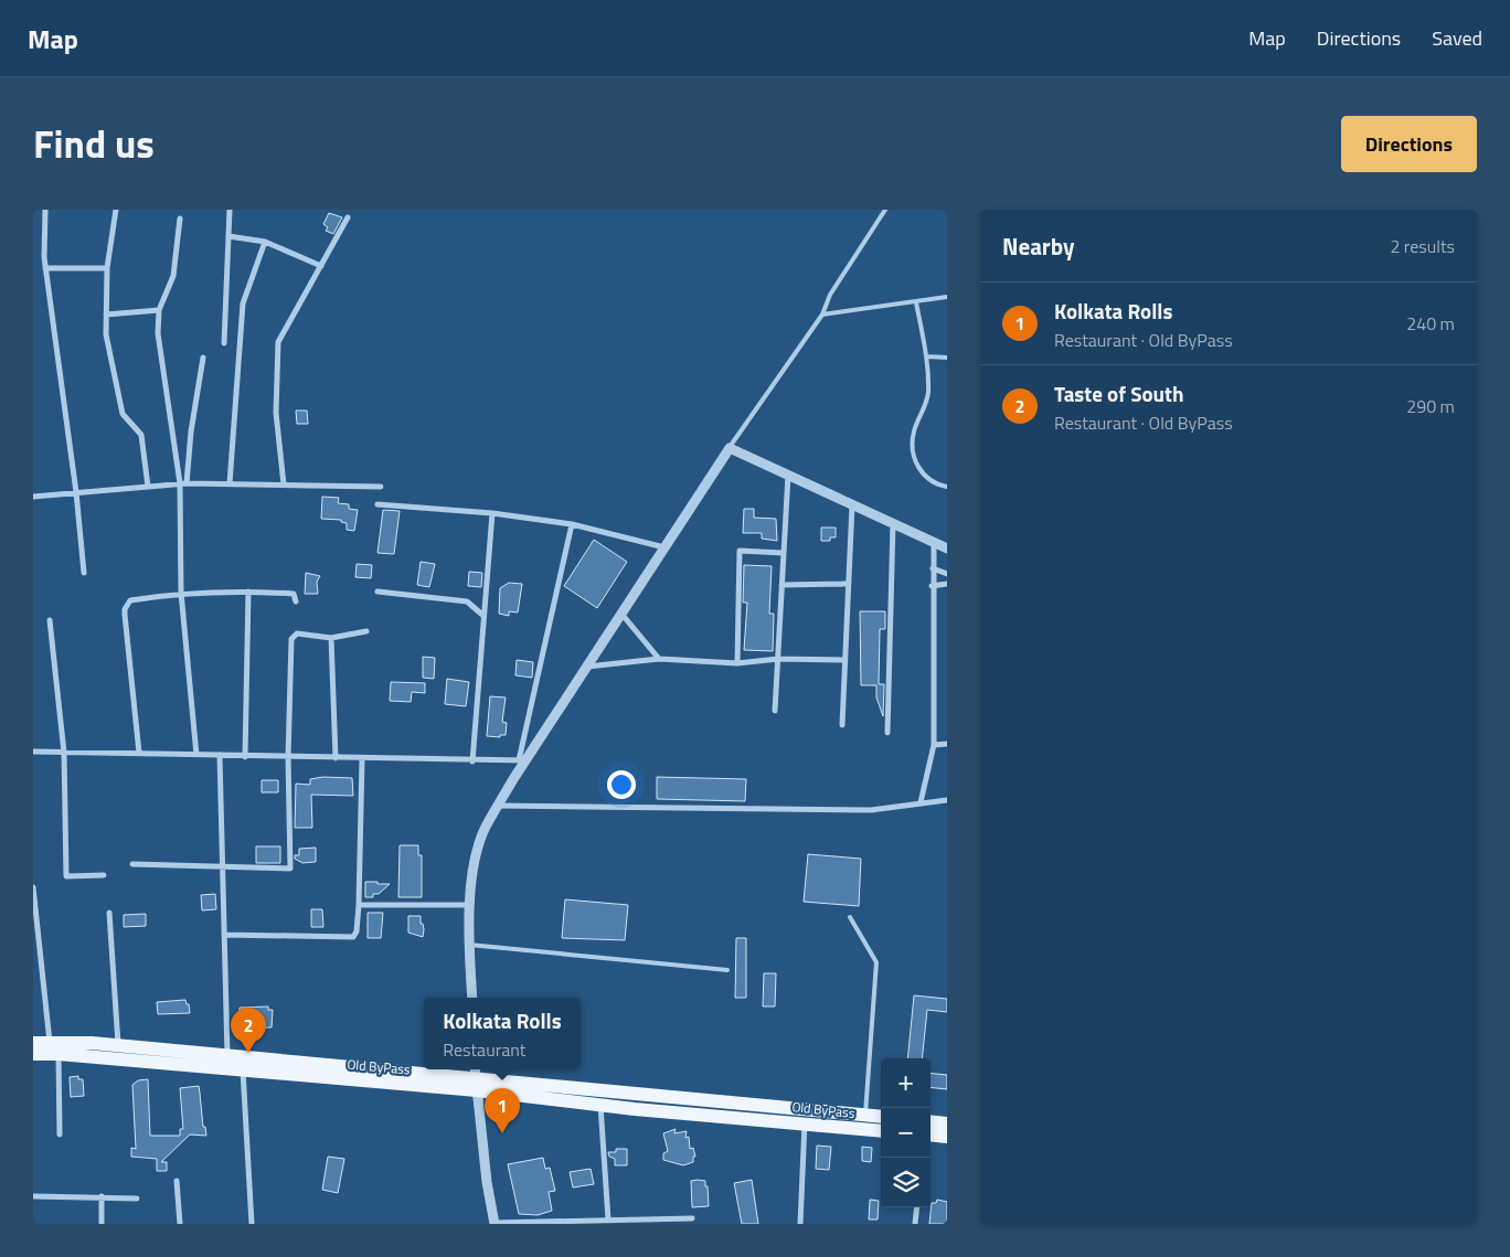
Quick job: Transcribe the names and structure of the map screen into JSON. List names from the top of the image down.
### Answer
{
  "streets": {
    "main road": ["Old ByPass"]
  },
  "page": {
    "header": "Map",
    "nav": ["Map", "Directions", "Saved"],
    "title": "Find us",
    "buttons": "Directions",
    "heading": ["Nearby", "2 results"],
    "list": [
      {
        "mark": "1",
        "name": "Kolkata Rolls",
        "note": "Restaurant · Old ByPass",
        "value": "240 m"
      },
      {
        "mark": "2",
        "name": "Taste of South",
        "note": "Restaurant · Old ByPass",
        "value": "290 m"
      }
    ],
    "popup": ["Kolkata Rolls", "Restaurant"],
    "pins": ["2", "1"],
    "map_buttons": ["+", "−"]
  }
}
